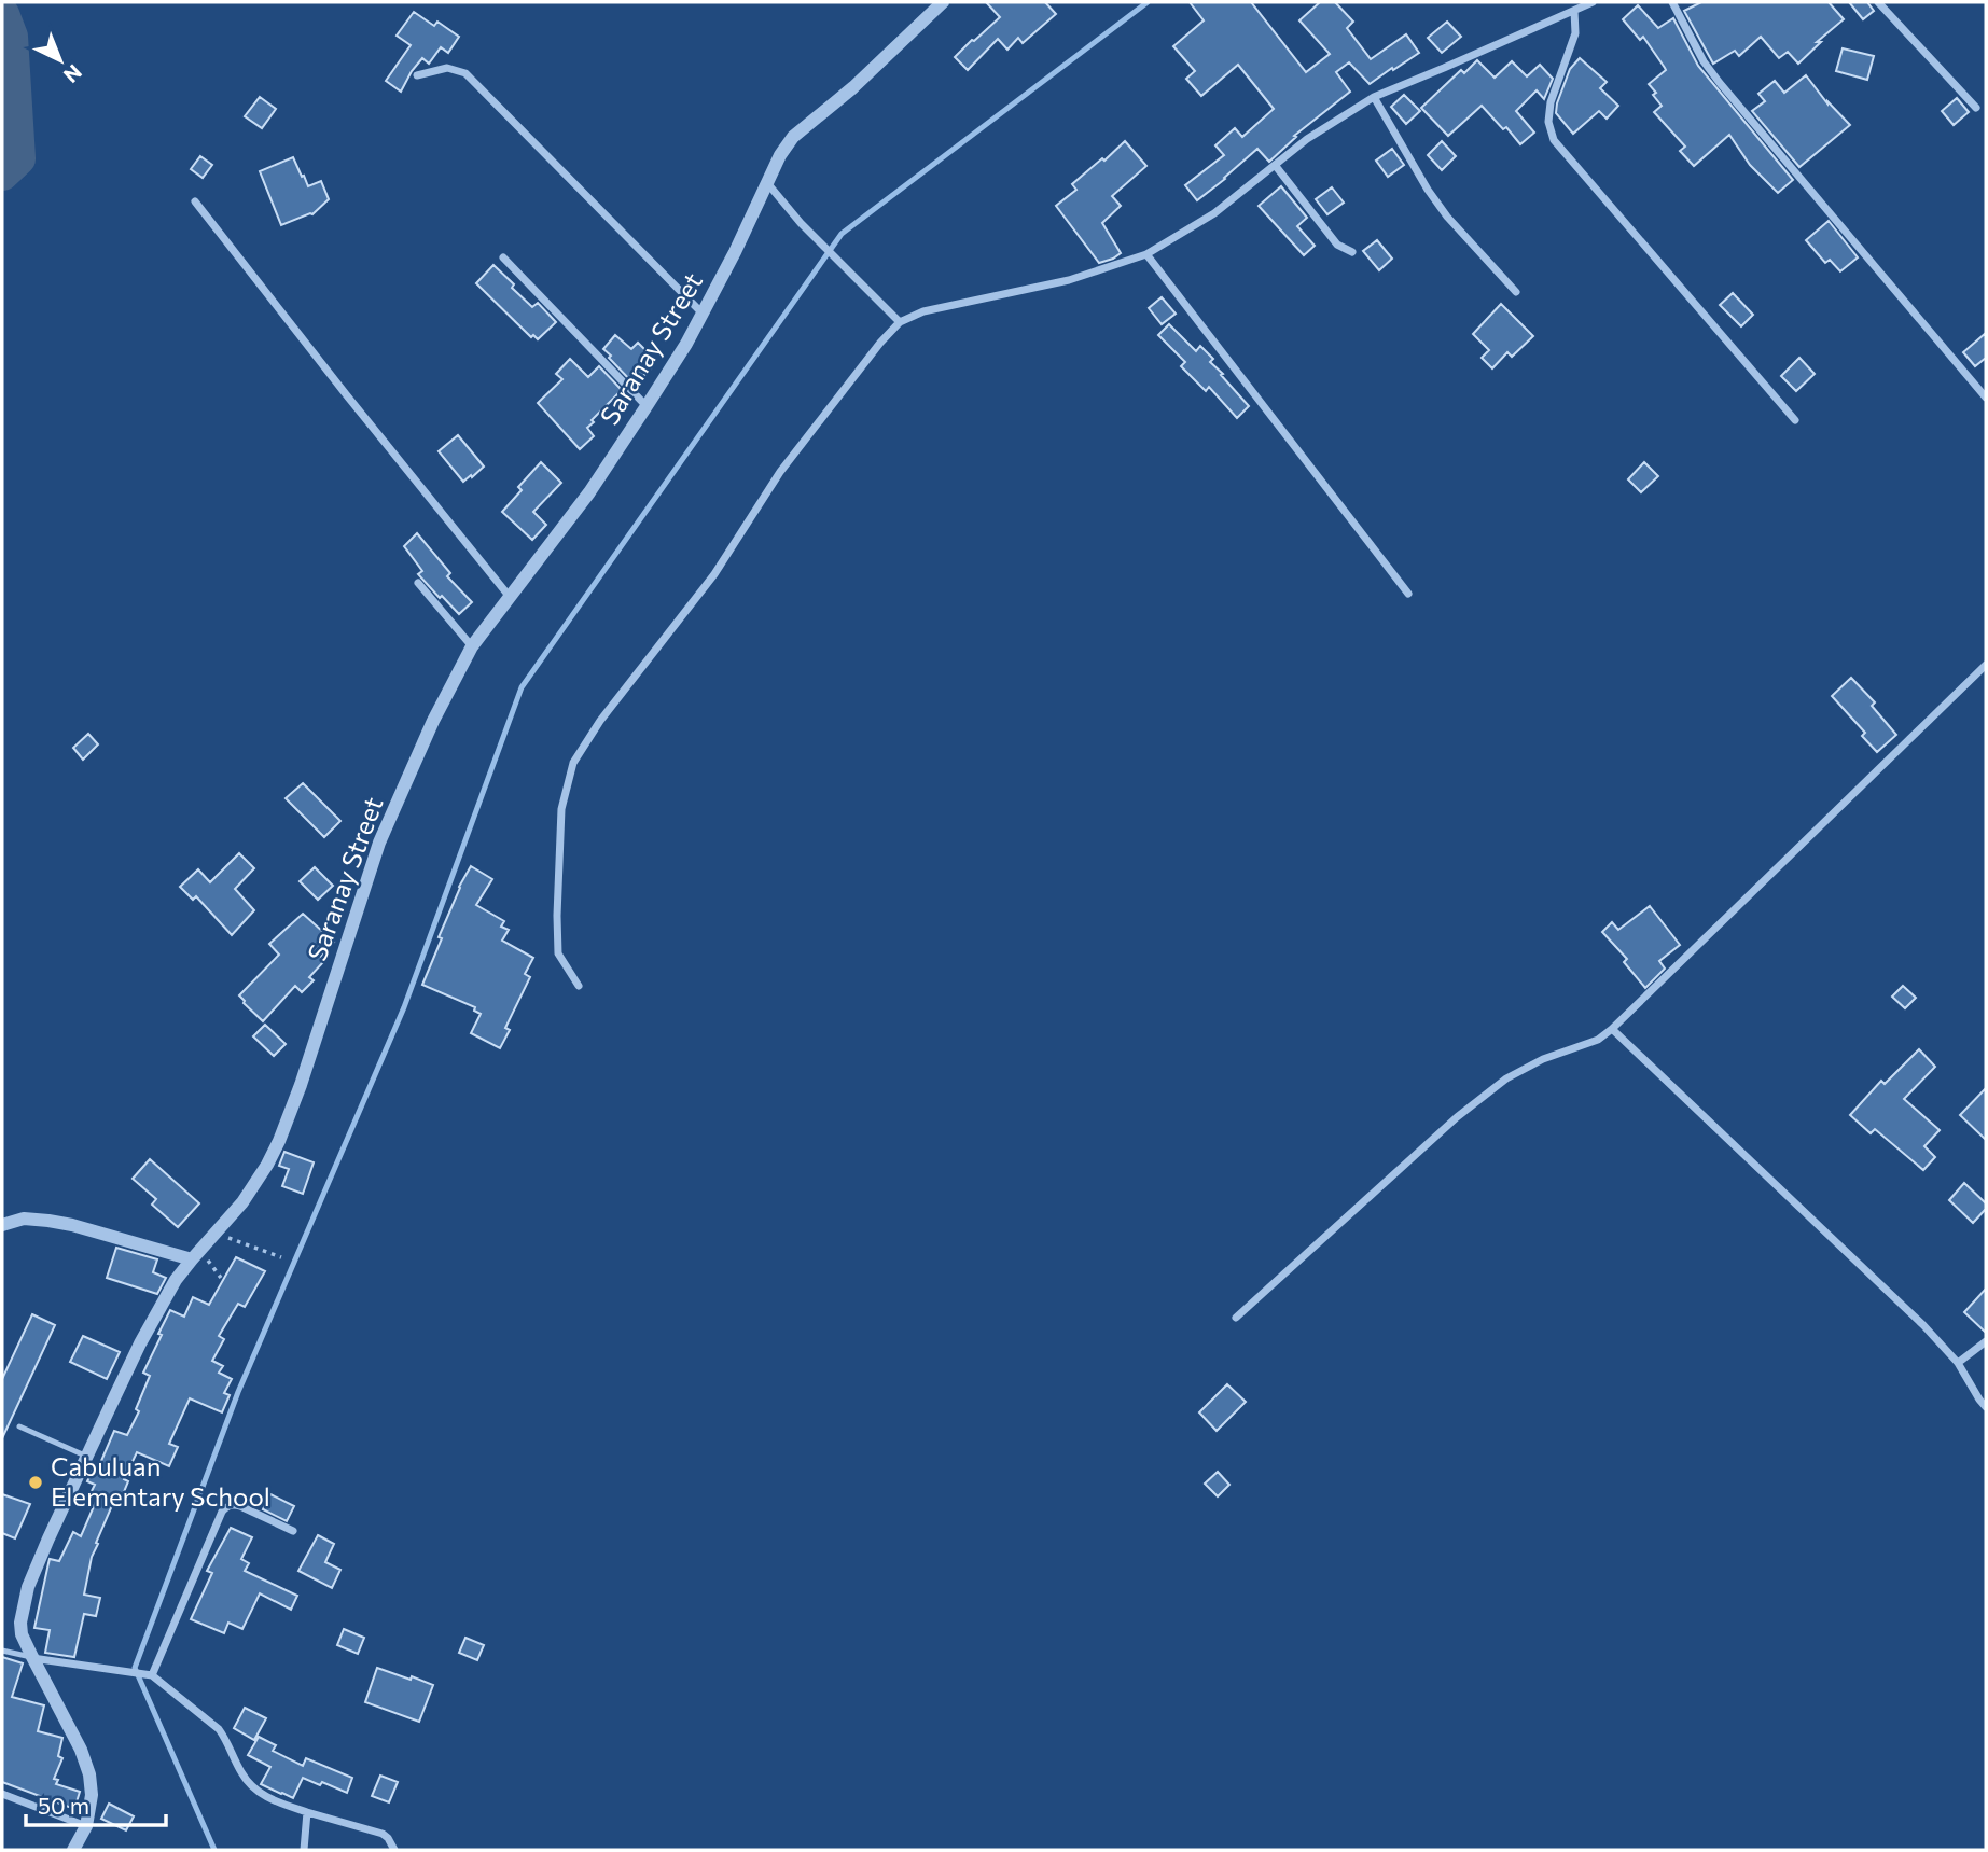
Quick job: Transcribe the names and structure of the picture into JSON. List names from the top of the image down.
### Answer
{
  "streets": {
    "street": ["Saranay Street"]
  },
  "places": ["Cabuluan Elementary School"],
  "scale_bar": "50 m",
  "north": "bottom right"
}
